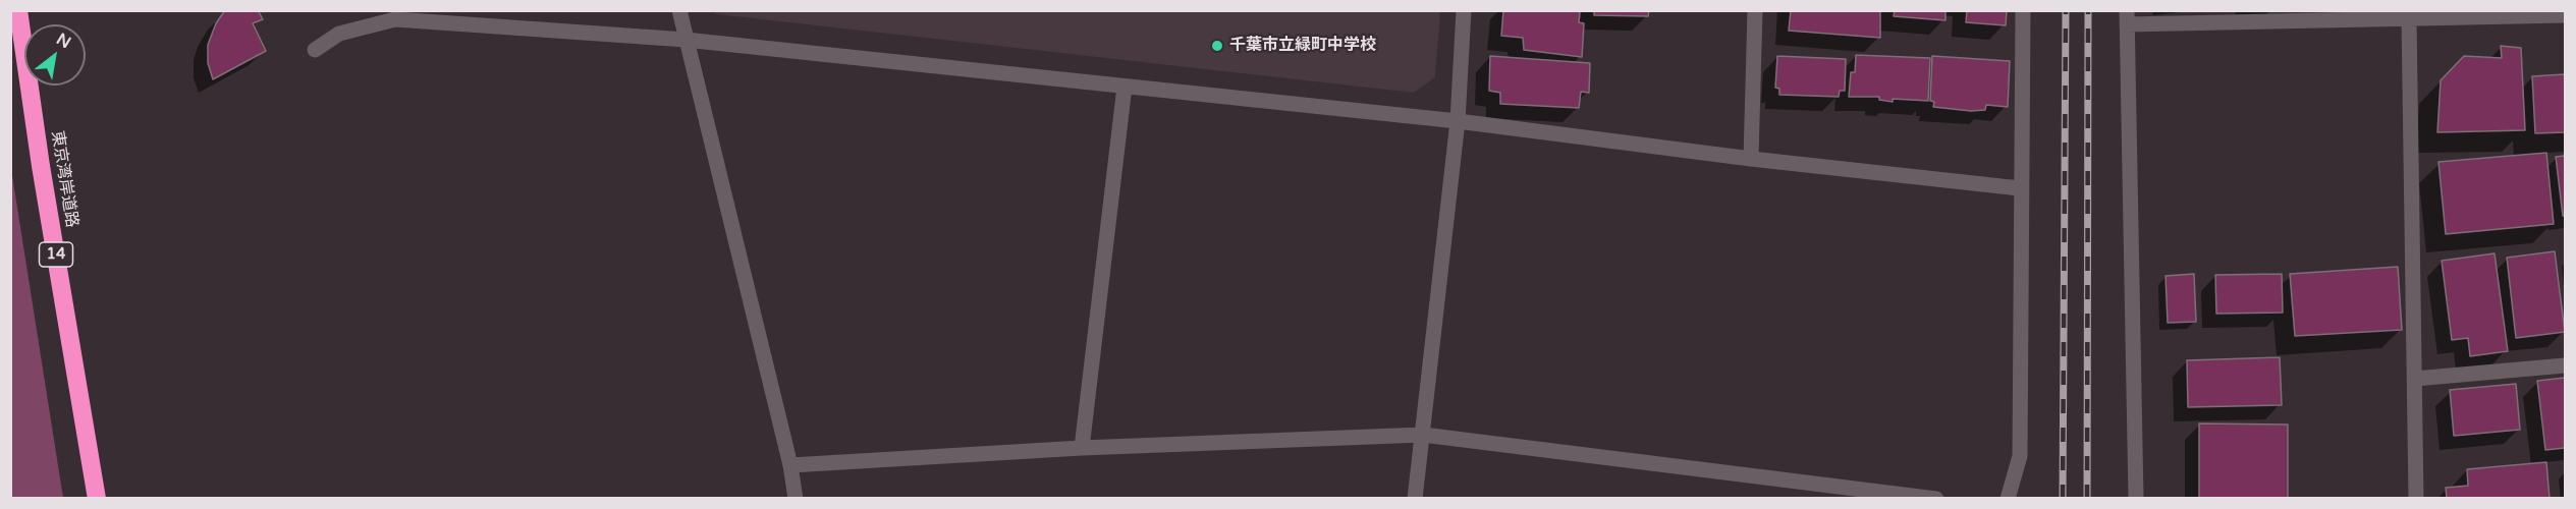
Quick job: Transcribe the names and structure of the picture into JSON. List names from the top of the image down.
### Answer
{
  "streets": {
    "highway": ["東京湾岸道路", "14"]
  },
  "places": ["千葉市立緑町中学校"],
  "north": "top right"
}
